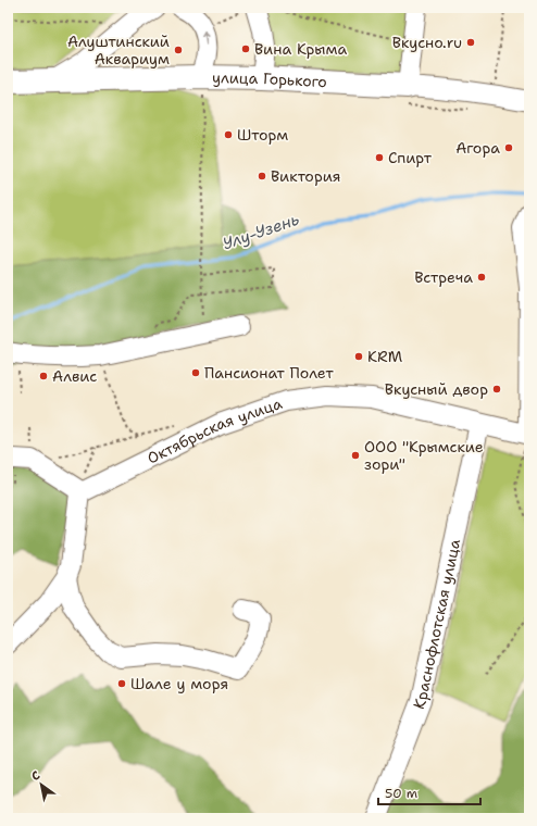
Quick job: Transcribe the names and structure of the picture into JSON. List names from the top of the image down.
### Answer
{
  "streets": {
    "main road": ["улица Горького"],
    "street": ["Октябрьская улица", "Краснофлотская улица"]
  },
  "crossings": [
    ["Октябрьская улица", "Краснофлотская улица"]
  ],
  "water": ["Улу-Узень"],
  "places": [
    "Вкусно.ru",
    "Вина Крыма",
    "Алуштинский Аквариум",
    "Шторм",
    "Агора",
    "Спирт",
    "Виктория",
    "Встреча",
    "KRM",
    "Пансионат Полет",
    "Алвис",
    "Вкусный двор",
    "ООО \"Крымские зори\"",
    "Шале у моря"
  ],
  "scale_bar": "50 m",
  "north": "top left"
}
